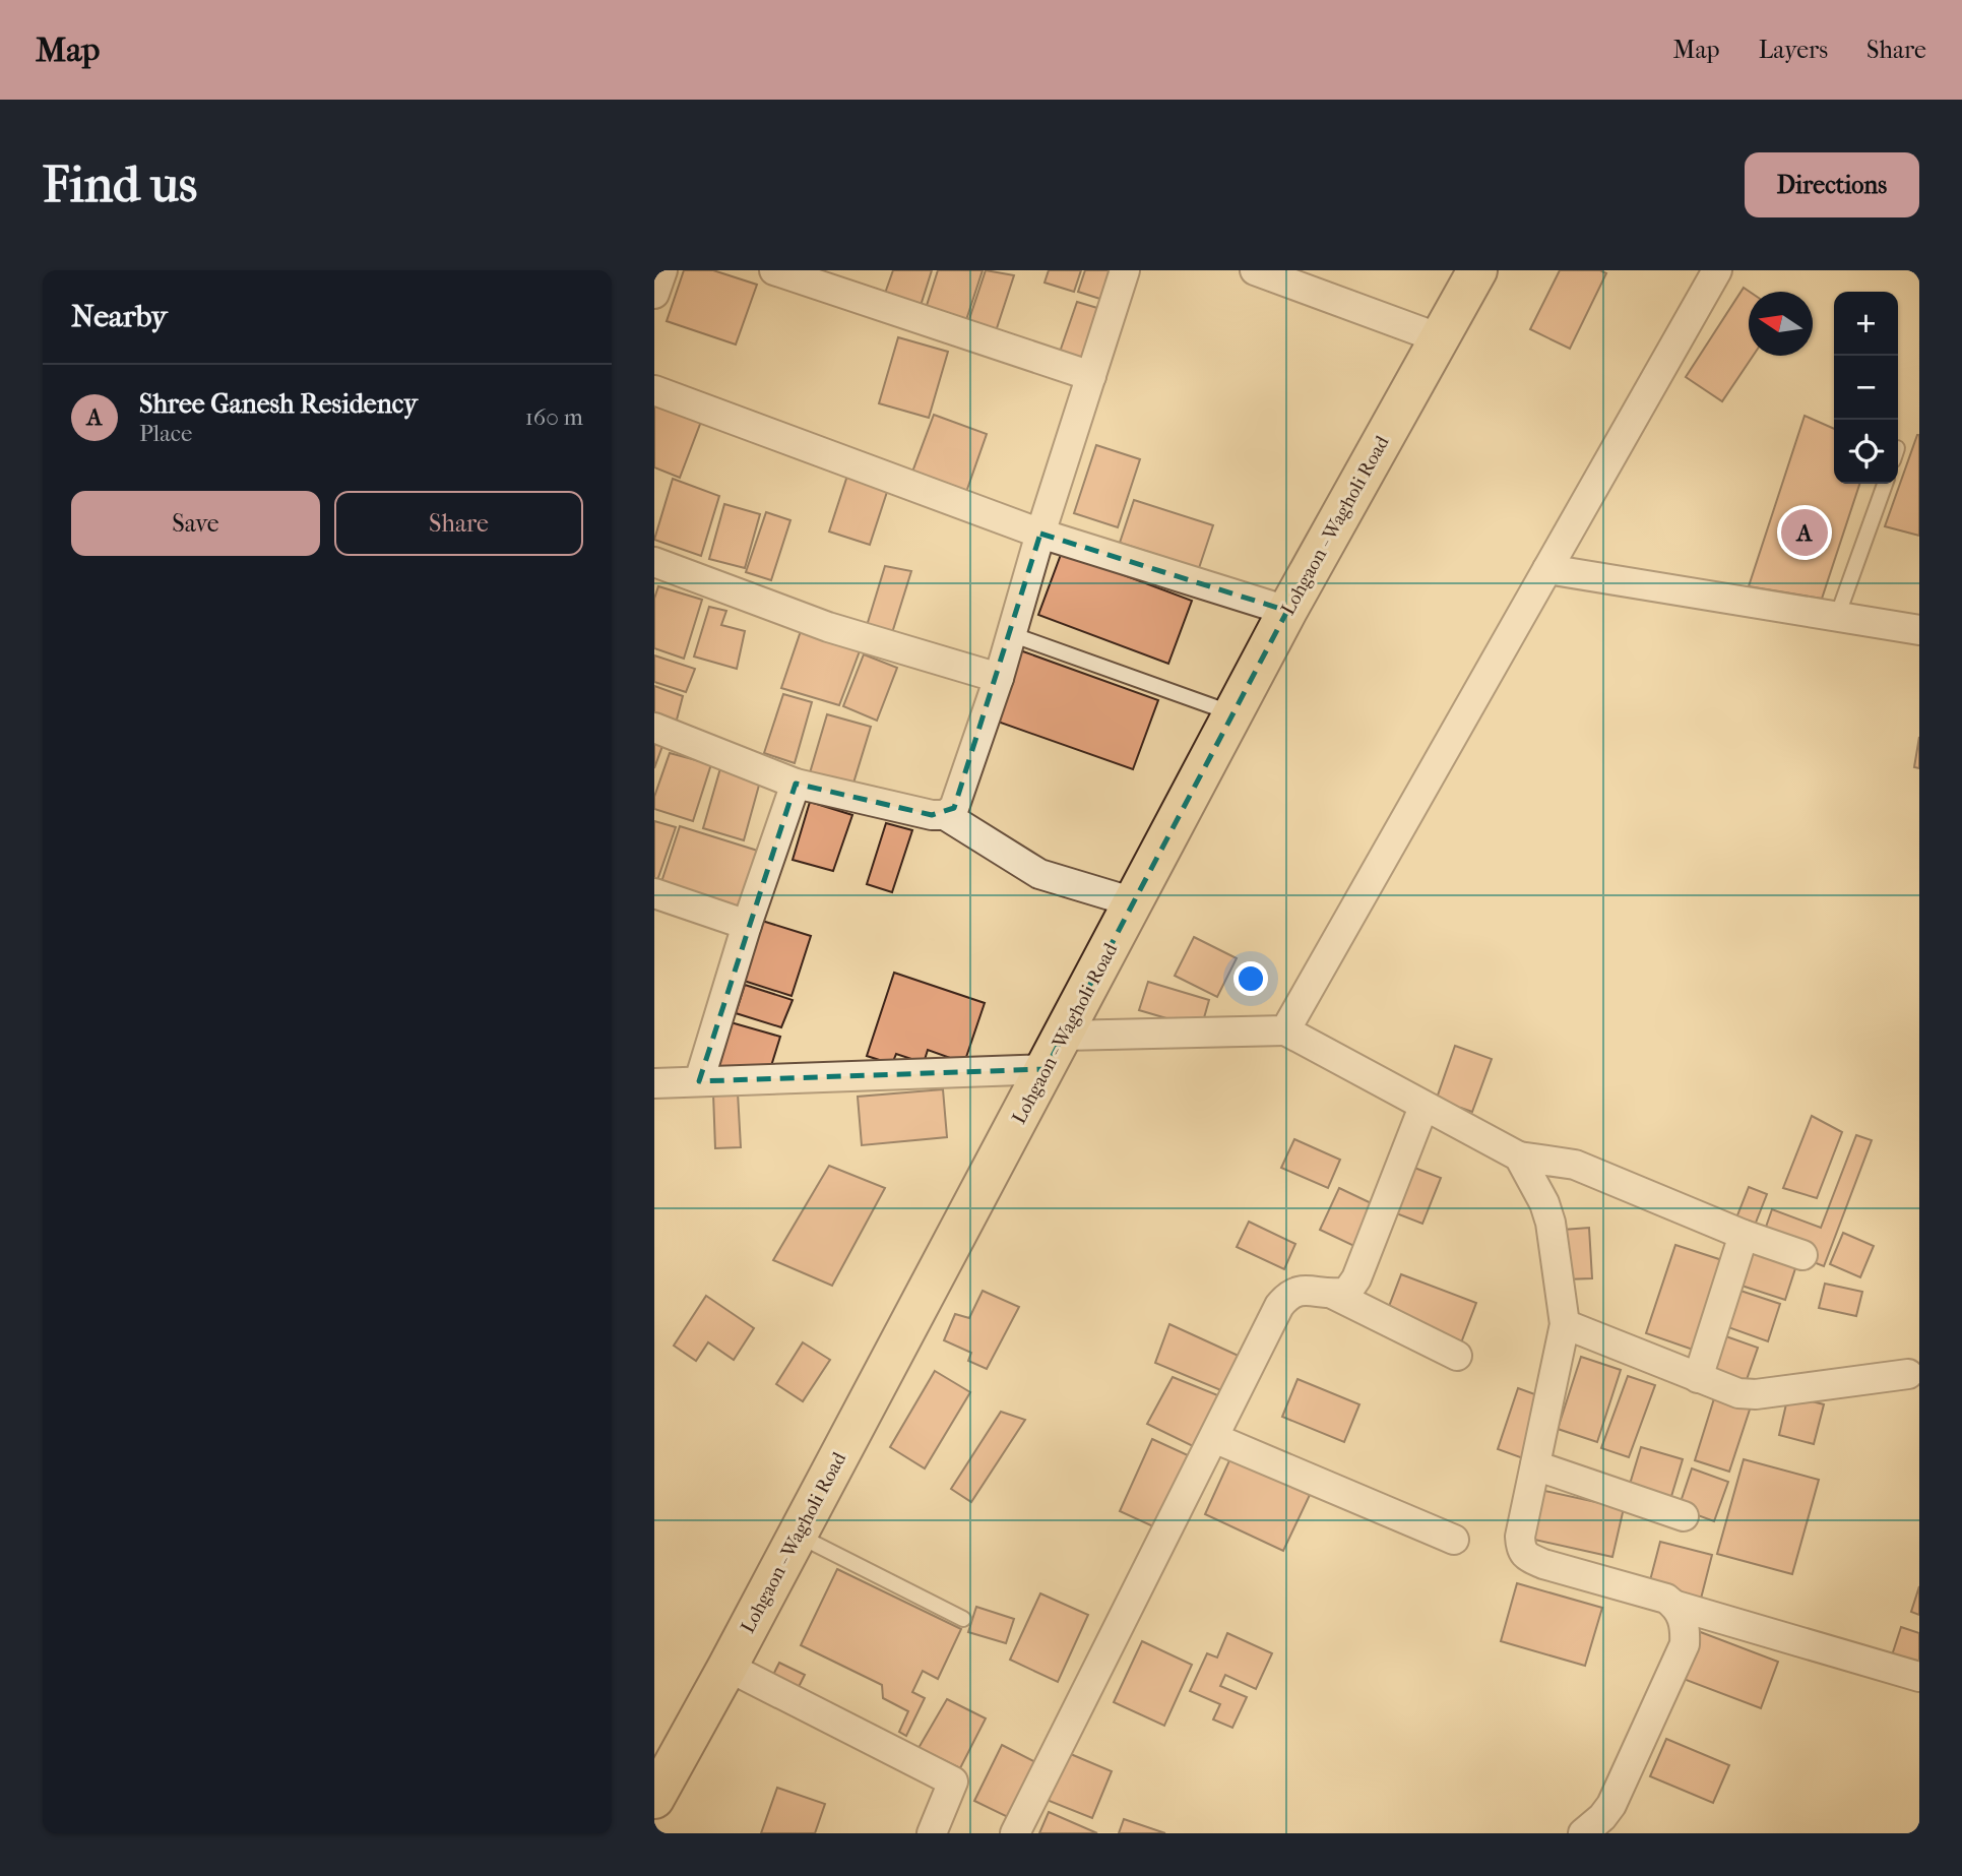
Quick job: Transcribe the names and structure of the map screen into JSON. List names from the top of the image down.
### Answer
{
  "streets": {
    "main road": ["Lohgaon - Wagholi Road"]
  },
  "north": "left",
  "page": {
    "header": "Map",
    "nav": ["Map", "Layers", "Share"],
    "buttons": [
      "Directions",
      ["Save", "Share"]
    ],
    "title": "Find us",
    "heading": "Nearby",
    "map_buttons": ["+", "−"],
    "list": [
      {
        "mark": "A",
        "name": "Shree Ganesh Residency",
        "note": "Place",
        "value": "160 m"
      }
    ],
    "pins": "A"
  }
}
